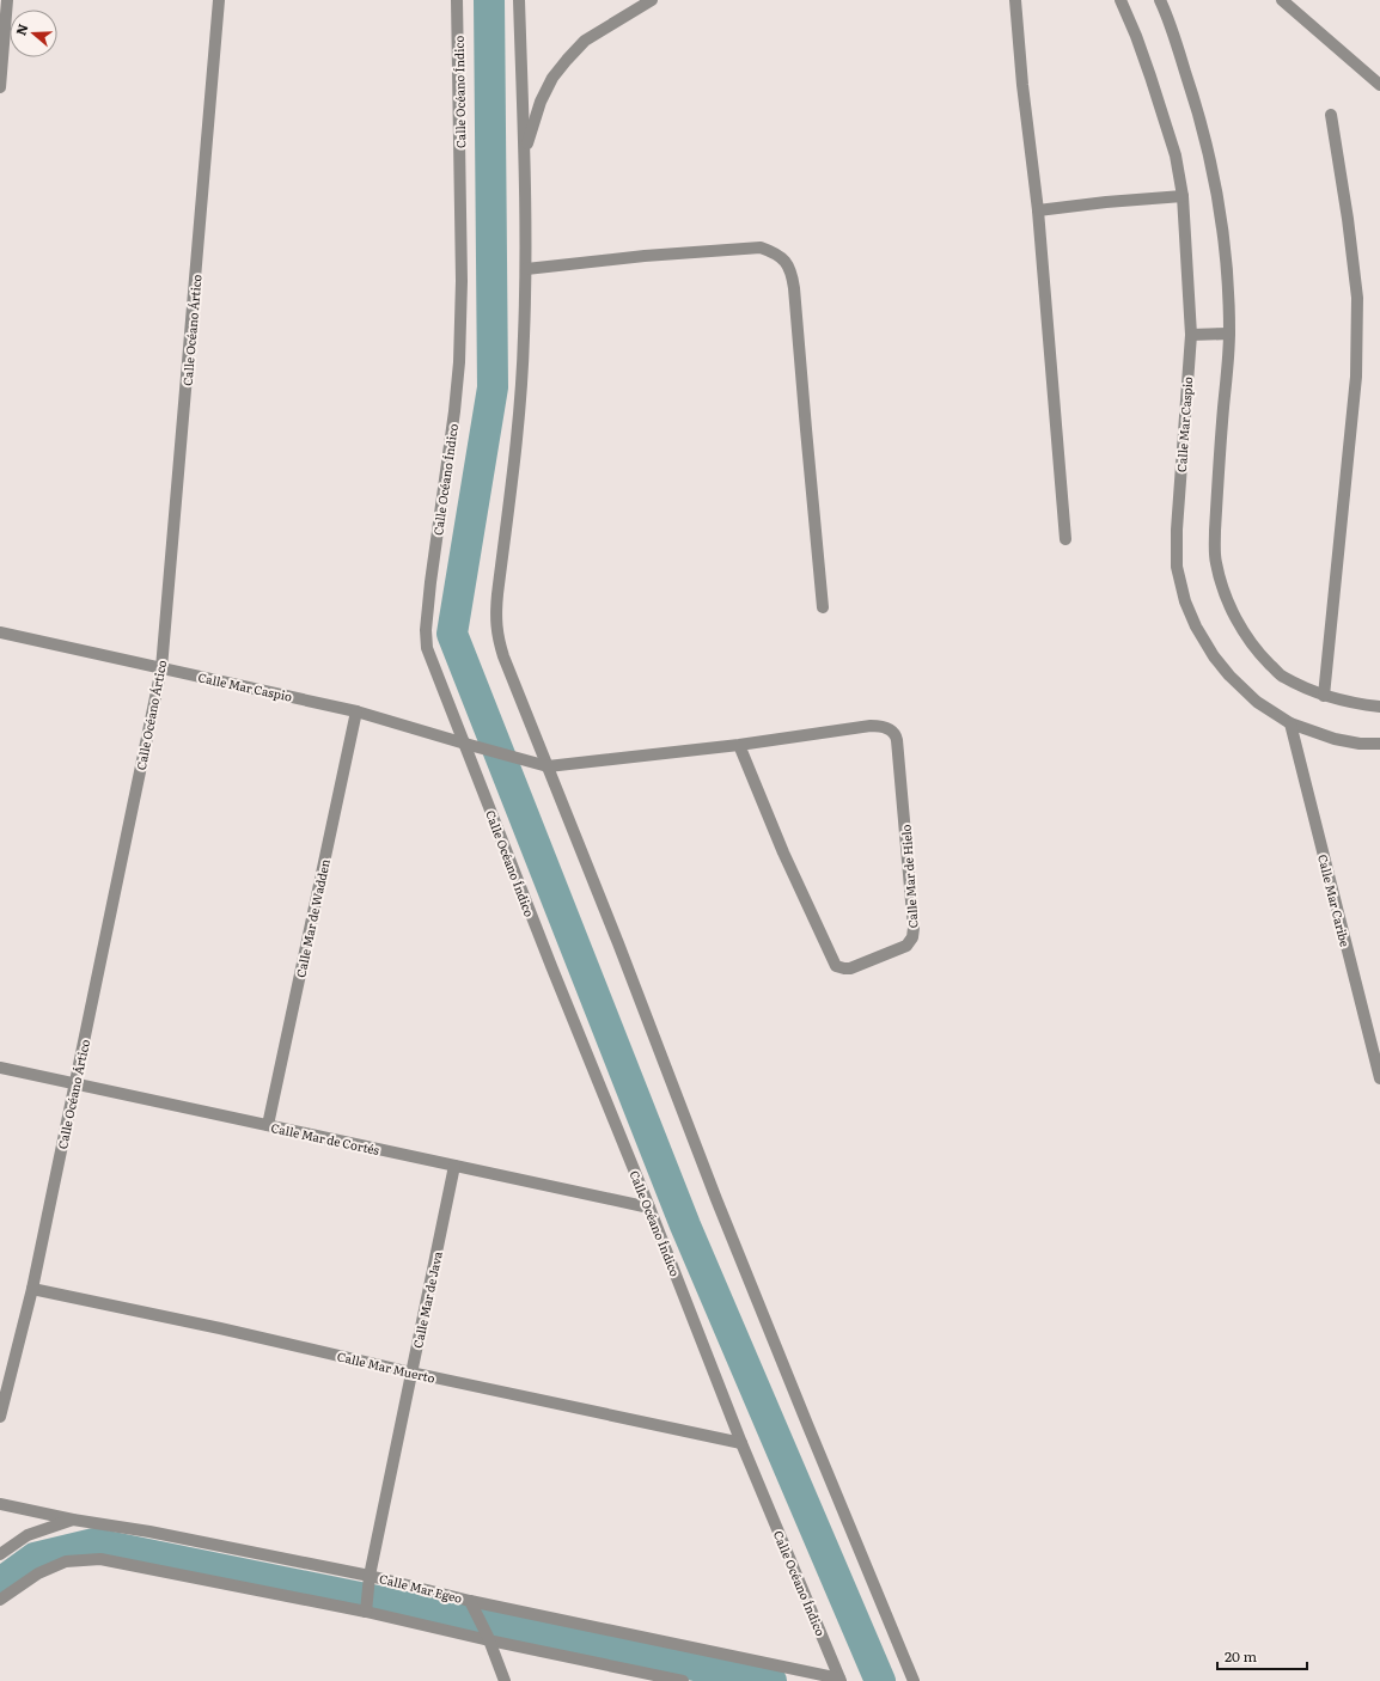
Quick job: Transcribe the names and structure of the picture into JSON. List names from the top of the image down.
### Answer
{
  "streets": {
    "street": [
      "Calle Océano Índico",
      "Calle Océano Ártico",
      "Calle Mar Caspio",
      "Calle Mar de Hielo",
      "Calle Mar Caribe",
      "Calle Mar de Wadden",
      "Calle Mar de Cortés",
      "Calle Mar de Java",
      "Calle Mar Muerto",
      "Calle Mar Egeo"
    ]
  },
  "crossings": [
    ["Calle Océano Índico", "Calle Mar Caspio"],
    ["Calle Océano Índico", "Calle Mar de Cortés"],
    ["Calle Océano Índico", "Calle Mar Muerto"],
    ["Calle Océano Índico", "Calle Mar Egeo"],
    ["Calle Océano Ártico", "Calle Mar Caspio"],
    ["Calle Océano Ártico", "Calle Mar de Cortés"],
    ["Calle Océano Ártico", "Calle Mar Muerto"],
    ["Calle Mar Caspio", "Calle Mar de Hielo"],
    ["Calle Mar Caspio", "Calle Mar Caribe"],
    ["Calle Mar Caspio", "Calle Mar de Wadden"],
    ["Calle Mar de Wadden", "Calle Mar de Cortés"],
    ["Calle Mar de Cortés", "Calle Mar de Java"],
    ["Calle Mar de Java", "Calle Mar Muerto"],
    ["Calle Mar de Java", "Calle Mar Egeo"]
  ],
  "scale_bar": "20 m",
  "north": "left"
}
